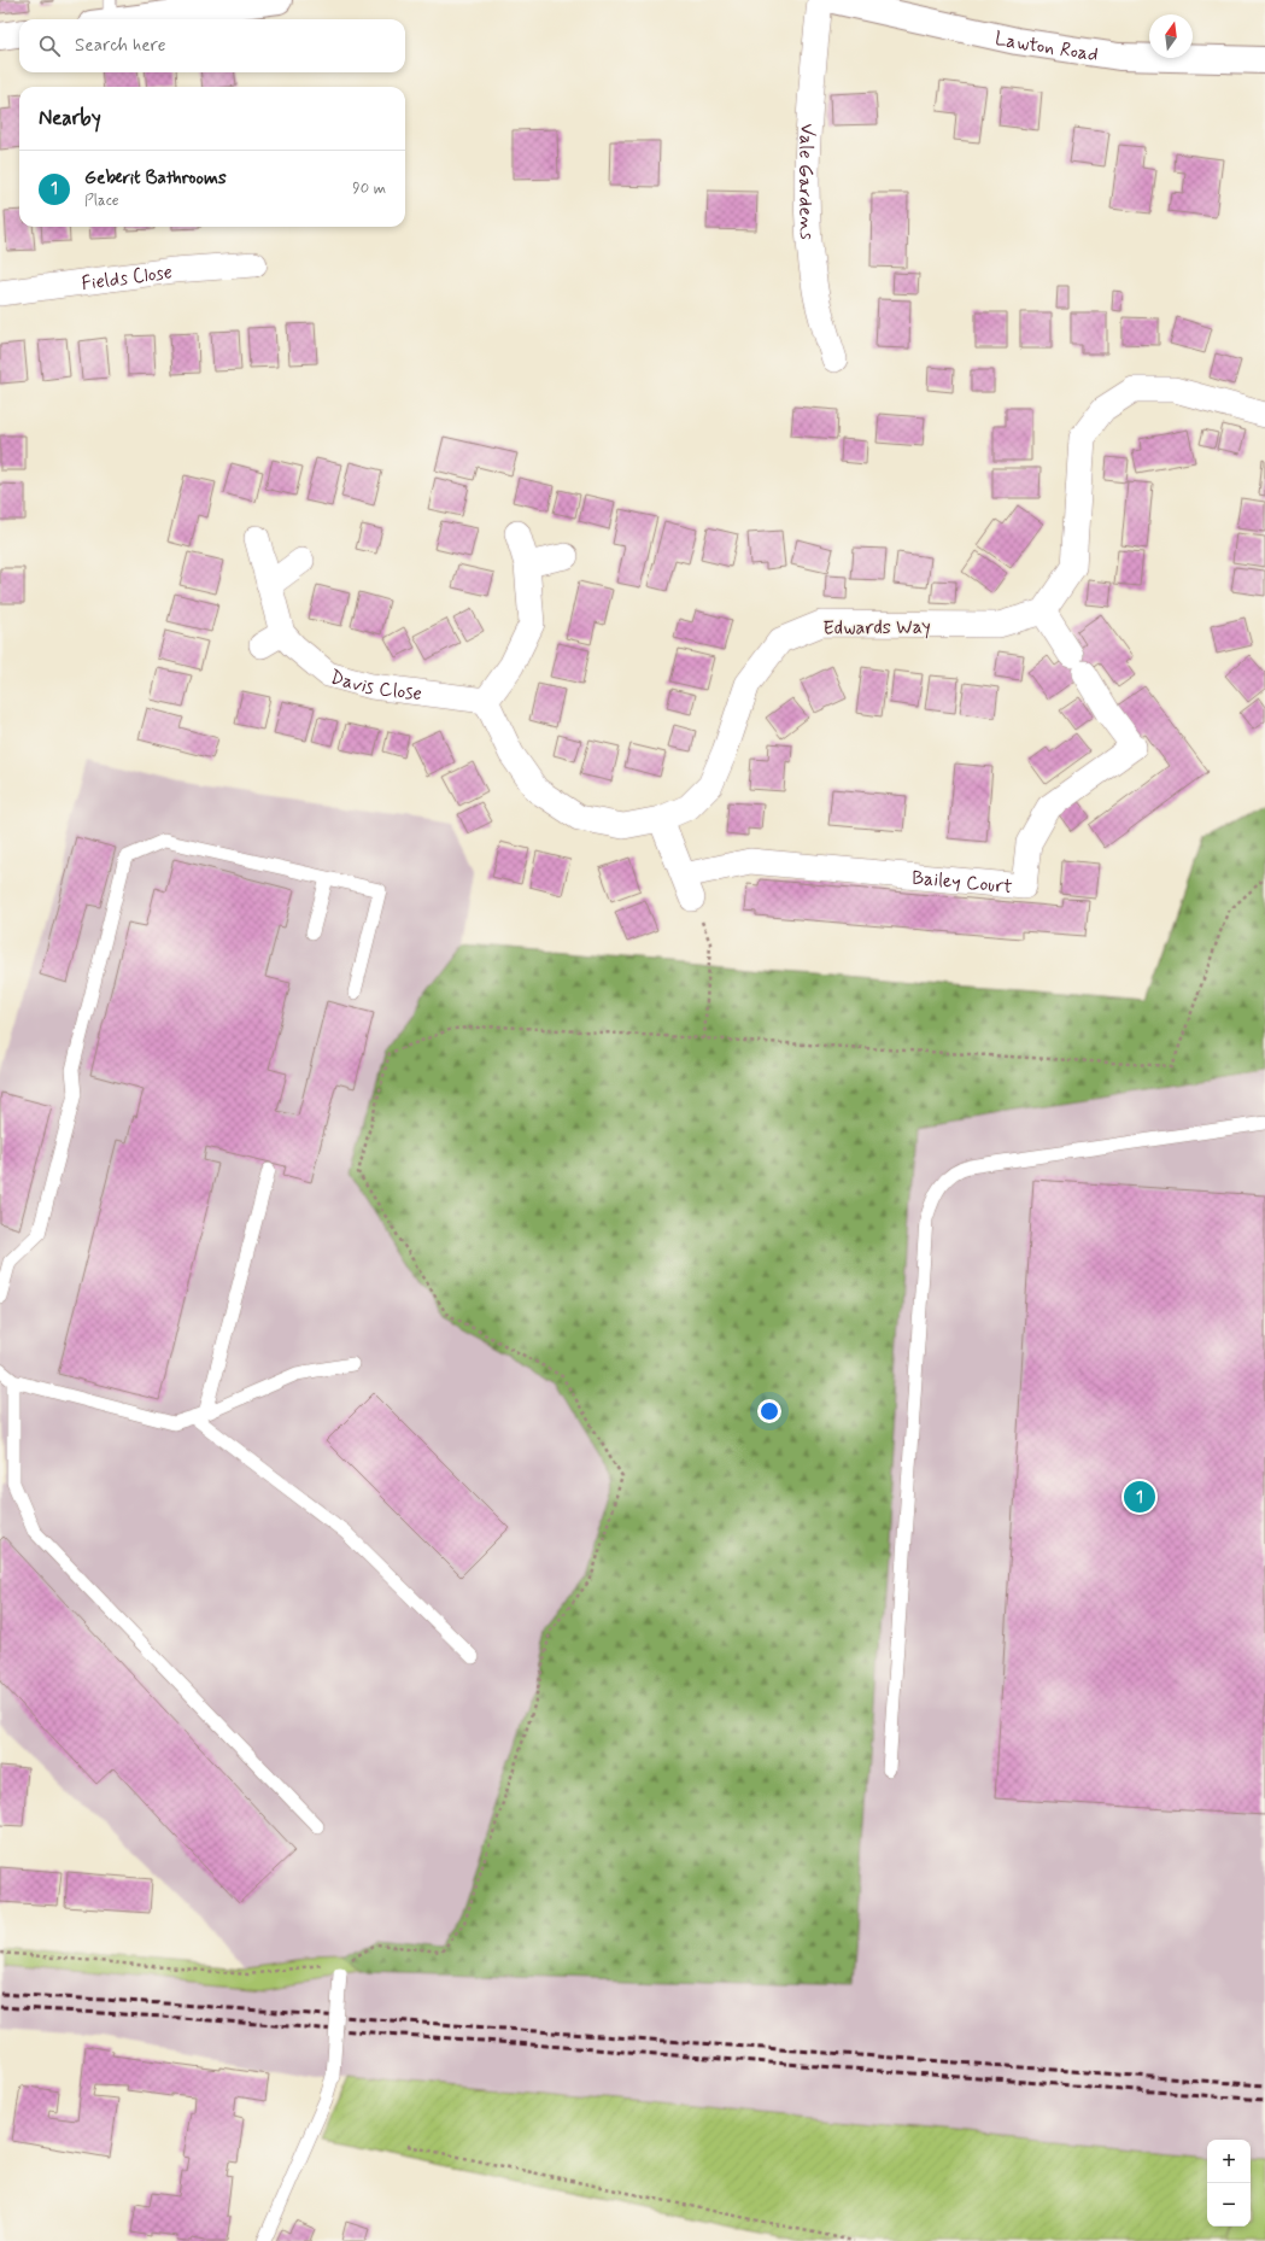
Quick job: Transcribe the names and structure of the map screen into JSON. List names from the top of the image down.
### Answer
{
  "streets": {
    "main road": ["Lawton Road"],
    "street": [
      "Vale Gardens",
      "Fields Close",
      "Edwards Way",
      "Davis Close",
      "Bailey Court"
    ]
  },
  "crossings": [
    ["Edwards Way", "Davis Close"],
    ["Edwards Way", "Bailey Court"]
  ],
  "north": "top",
  "page": {
    "search": "Search here",
    "heading": "Nearby",
    "list": [
      {
        "mark": "1",
        "name": "Geberit Bathrooms",
        "note": "Place",
        "value": "90 m"
      }
    ],
    "pins": "1",
    "map_buttons": ["+", "−"]
  }
}
